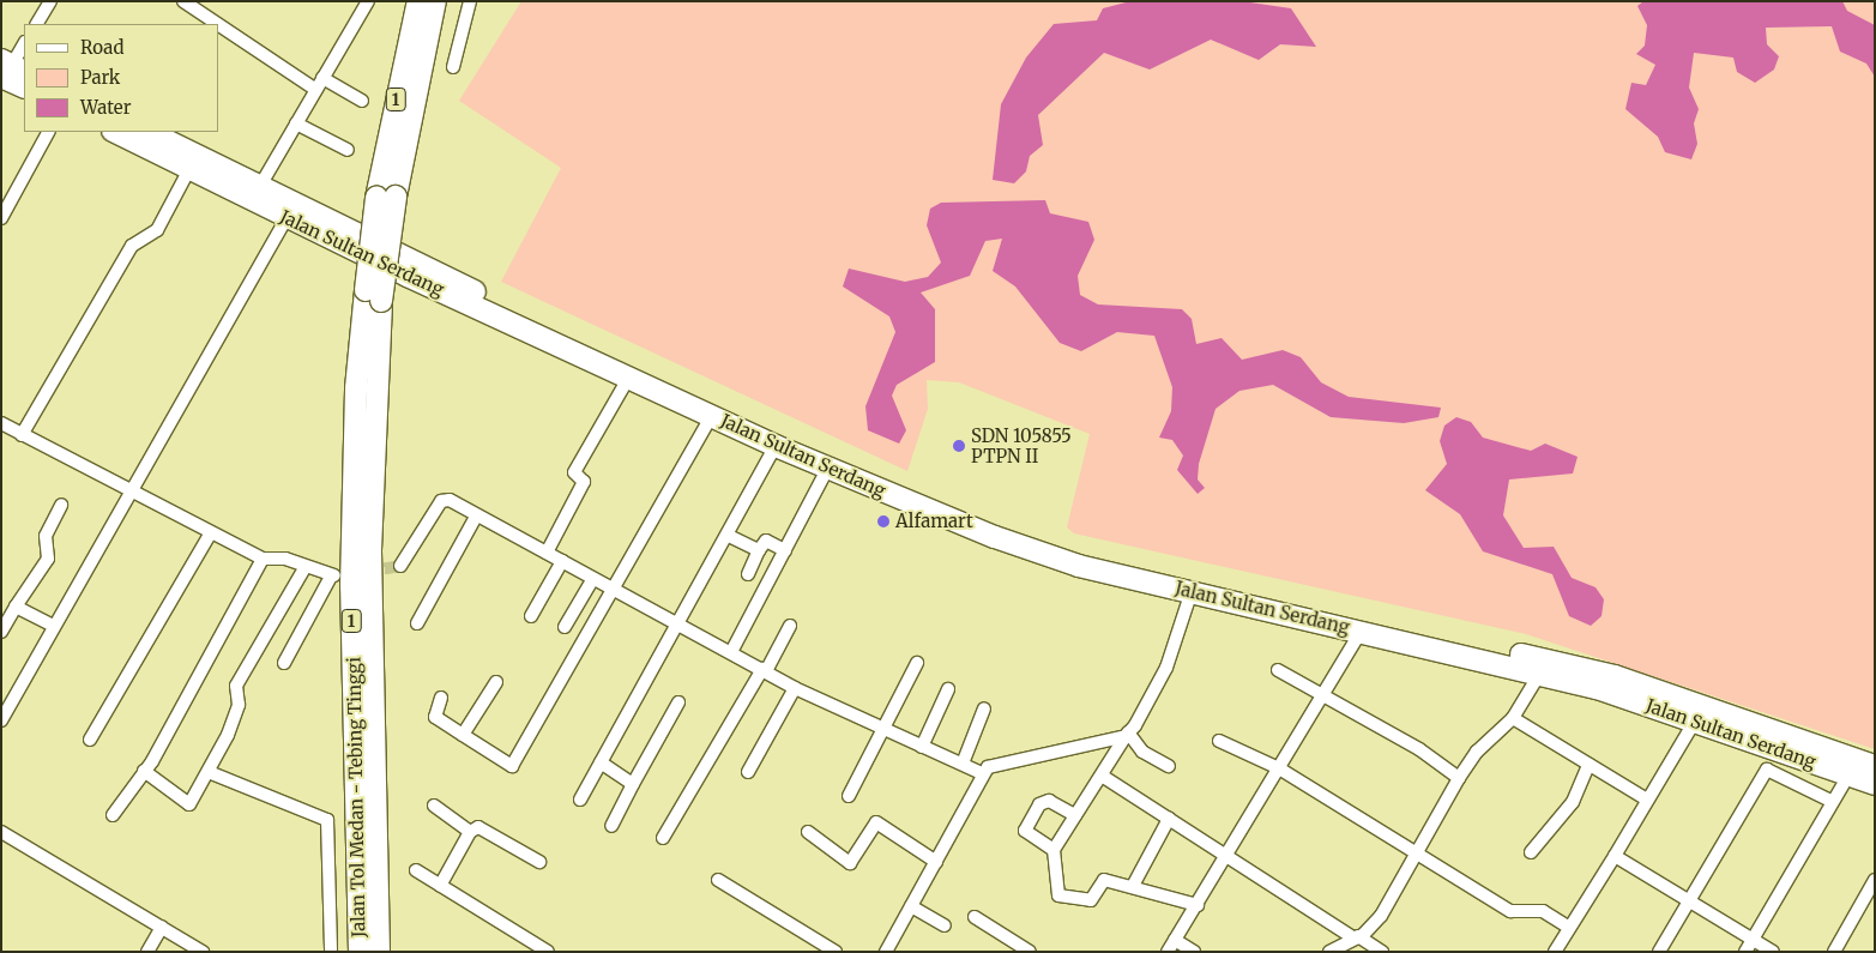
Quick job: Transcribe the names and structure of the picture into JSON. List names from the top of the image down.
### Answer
{
  "streets": {
    "highway": ["1", "Jalan Sultan Serdang", "Jalan Tol Medan - Tebing Tinggi"]
  },
  "places": ["SDN 105855 PTPN II", "Alfamart"],
  "legend": ["Road", "Park", "Water"]
}
